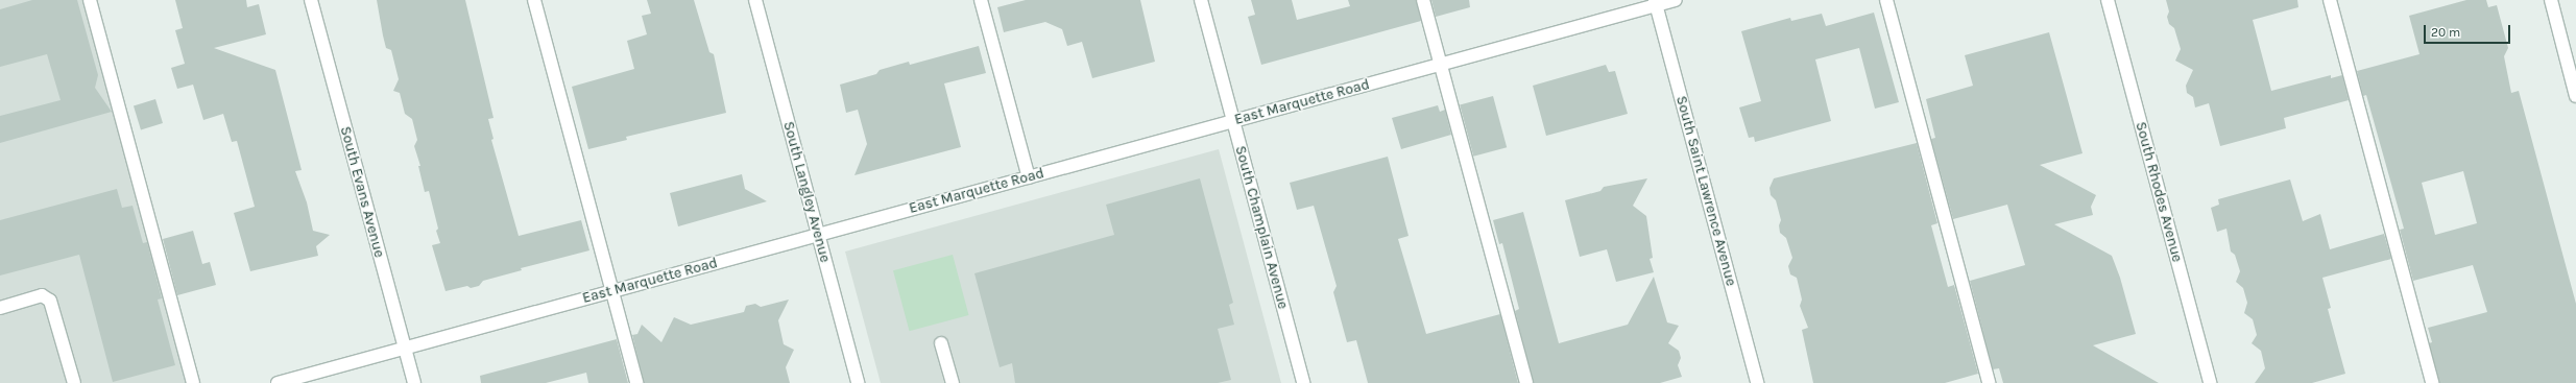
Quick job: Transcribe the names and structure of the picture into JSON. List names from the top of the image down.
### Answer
{
  "streets": {
    "street": [
      "East Marquette Road",
      "South Saint Lawrence Avenue",
      "South Evans Avenue",
      "South Langley Avenue",
      "South Rhodes Avenue",
      "South Champlain Avenue"
    ]
  },
  "crossings": [
    ["East Marquette Road", "South Saint Lawrence Avenue"],
    ["East Marquette Road", "South Evans Avenue"],
    ["East Marquette Road", "South Langley Avenue"],
    ["East Marquette Road", "South Champlain Avenue"]
  ],
  "scale_bar": "20 m"
}
